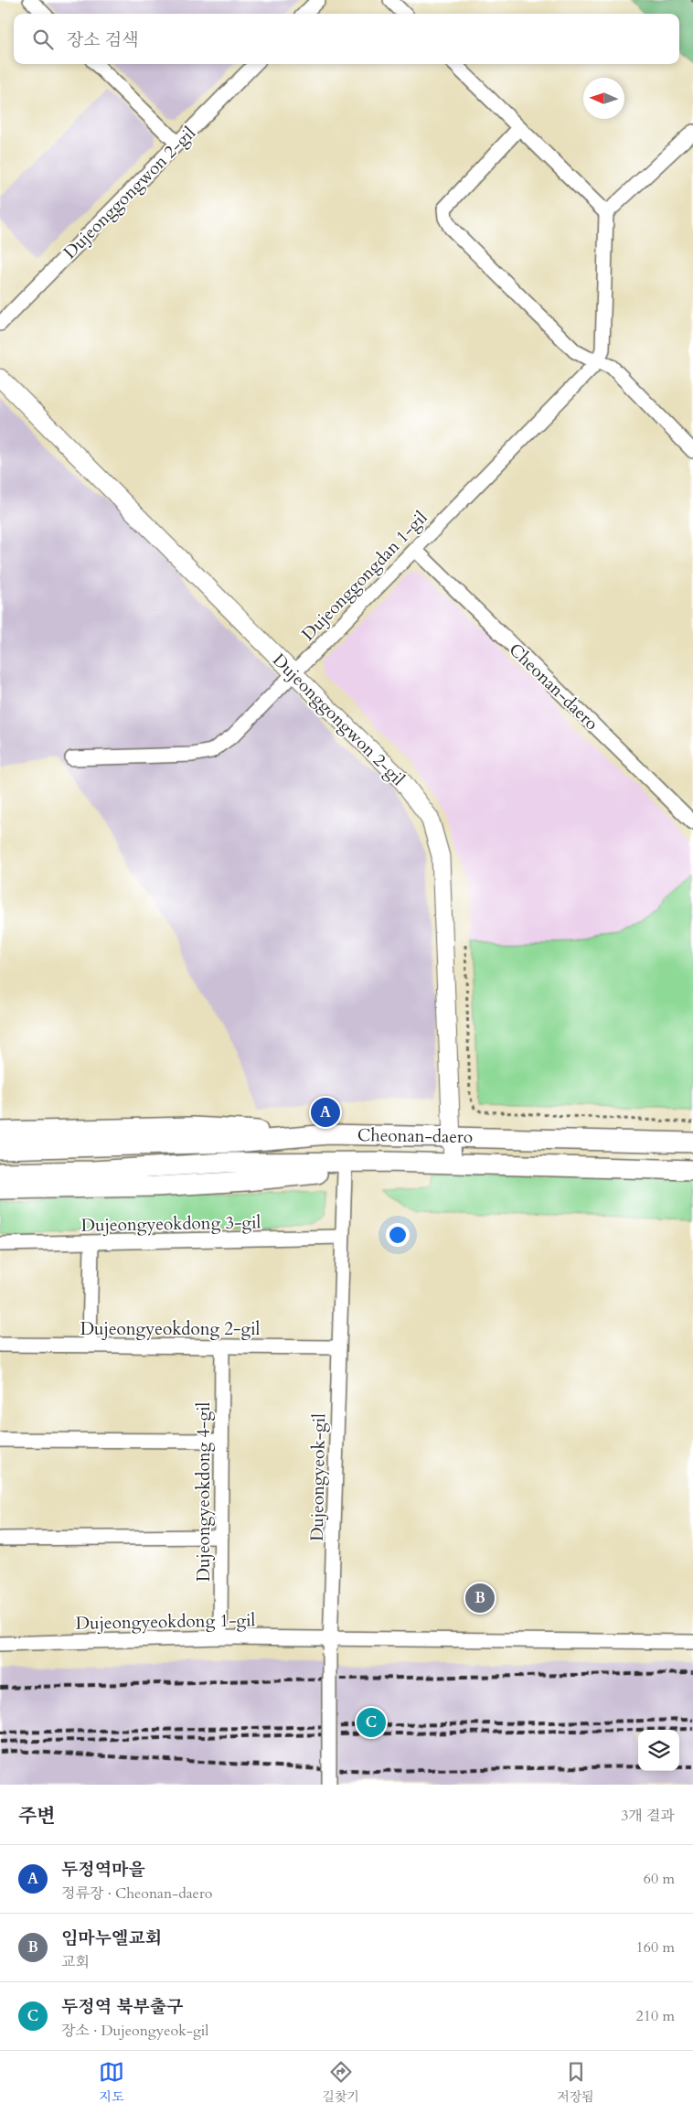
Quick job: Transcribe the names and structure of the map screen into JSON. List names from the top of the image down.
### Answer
{
  "streets": {
    "main road": ["Cheonan-daero"],
    "street": [
      "Dujeonggongwon 2-gil",
      "Dujeonggongdan 1-gil",
      "Dujeongyeokdong 3-gil",
      "Dujeongyeokdong 2-gil",
      "Dujeongyeok-gil",
      "Dujeongyeokdong 4-gil",
      "Dujeongyeokdong 1-gil"
    ]
  },
  "crossings": [
    ["Dujeonggongwon 2-gil", "Dujeonggongdan 1-gil"],
    ["Dujeonggongwon 2-gil", "Cheonan-daero"],
    ["Dujeonggongdan 1-gil", "Cheonan-daero"],
    ["Dujeongyeokdong 3-gil", "Dujeongyeok-gil"],
    ["Dujeongyeokdong 2-gil", "Dujeongyeok-gil"],
    ["Dujeongyeokdong 2-gil", "Dujeongyeokdong 4-gil"],
    ["Dujeongyeok-gil", "Dujeongyeokdong 1-gil"],
    ["Dujeongyeokdong 4-gil", "Dujeongyeokdong 1-gil"]
  ],
  "north": "left",
  "page": {
    "search": "장소 검색",
    "pins": ["A", "B", "C"],
    "heading": ["주변", "3개 결과"],
    "list": [
      {
        "mark": "A",
        "name": "두정역마을",
        "note": "정류장 · Cheonan-daero",
        "value": "60 m"
      },
      {
        "mark": "B",
        "name": "임마누엘교회",
        "note": "교회",
        "value": "160 m"
      },
      {
        "mark": "C",
        "name": "두정역 북부출구",
        "note": "장소 · Dujeongyeok-gil",
        "value": "210 m"
      }
    ],
    "nav": ["지도", "길찾기", "저장됨"]
  }
}
